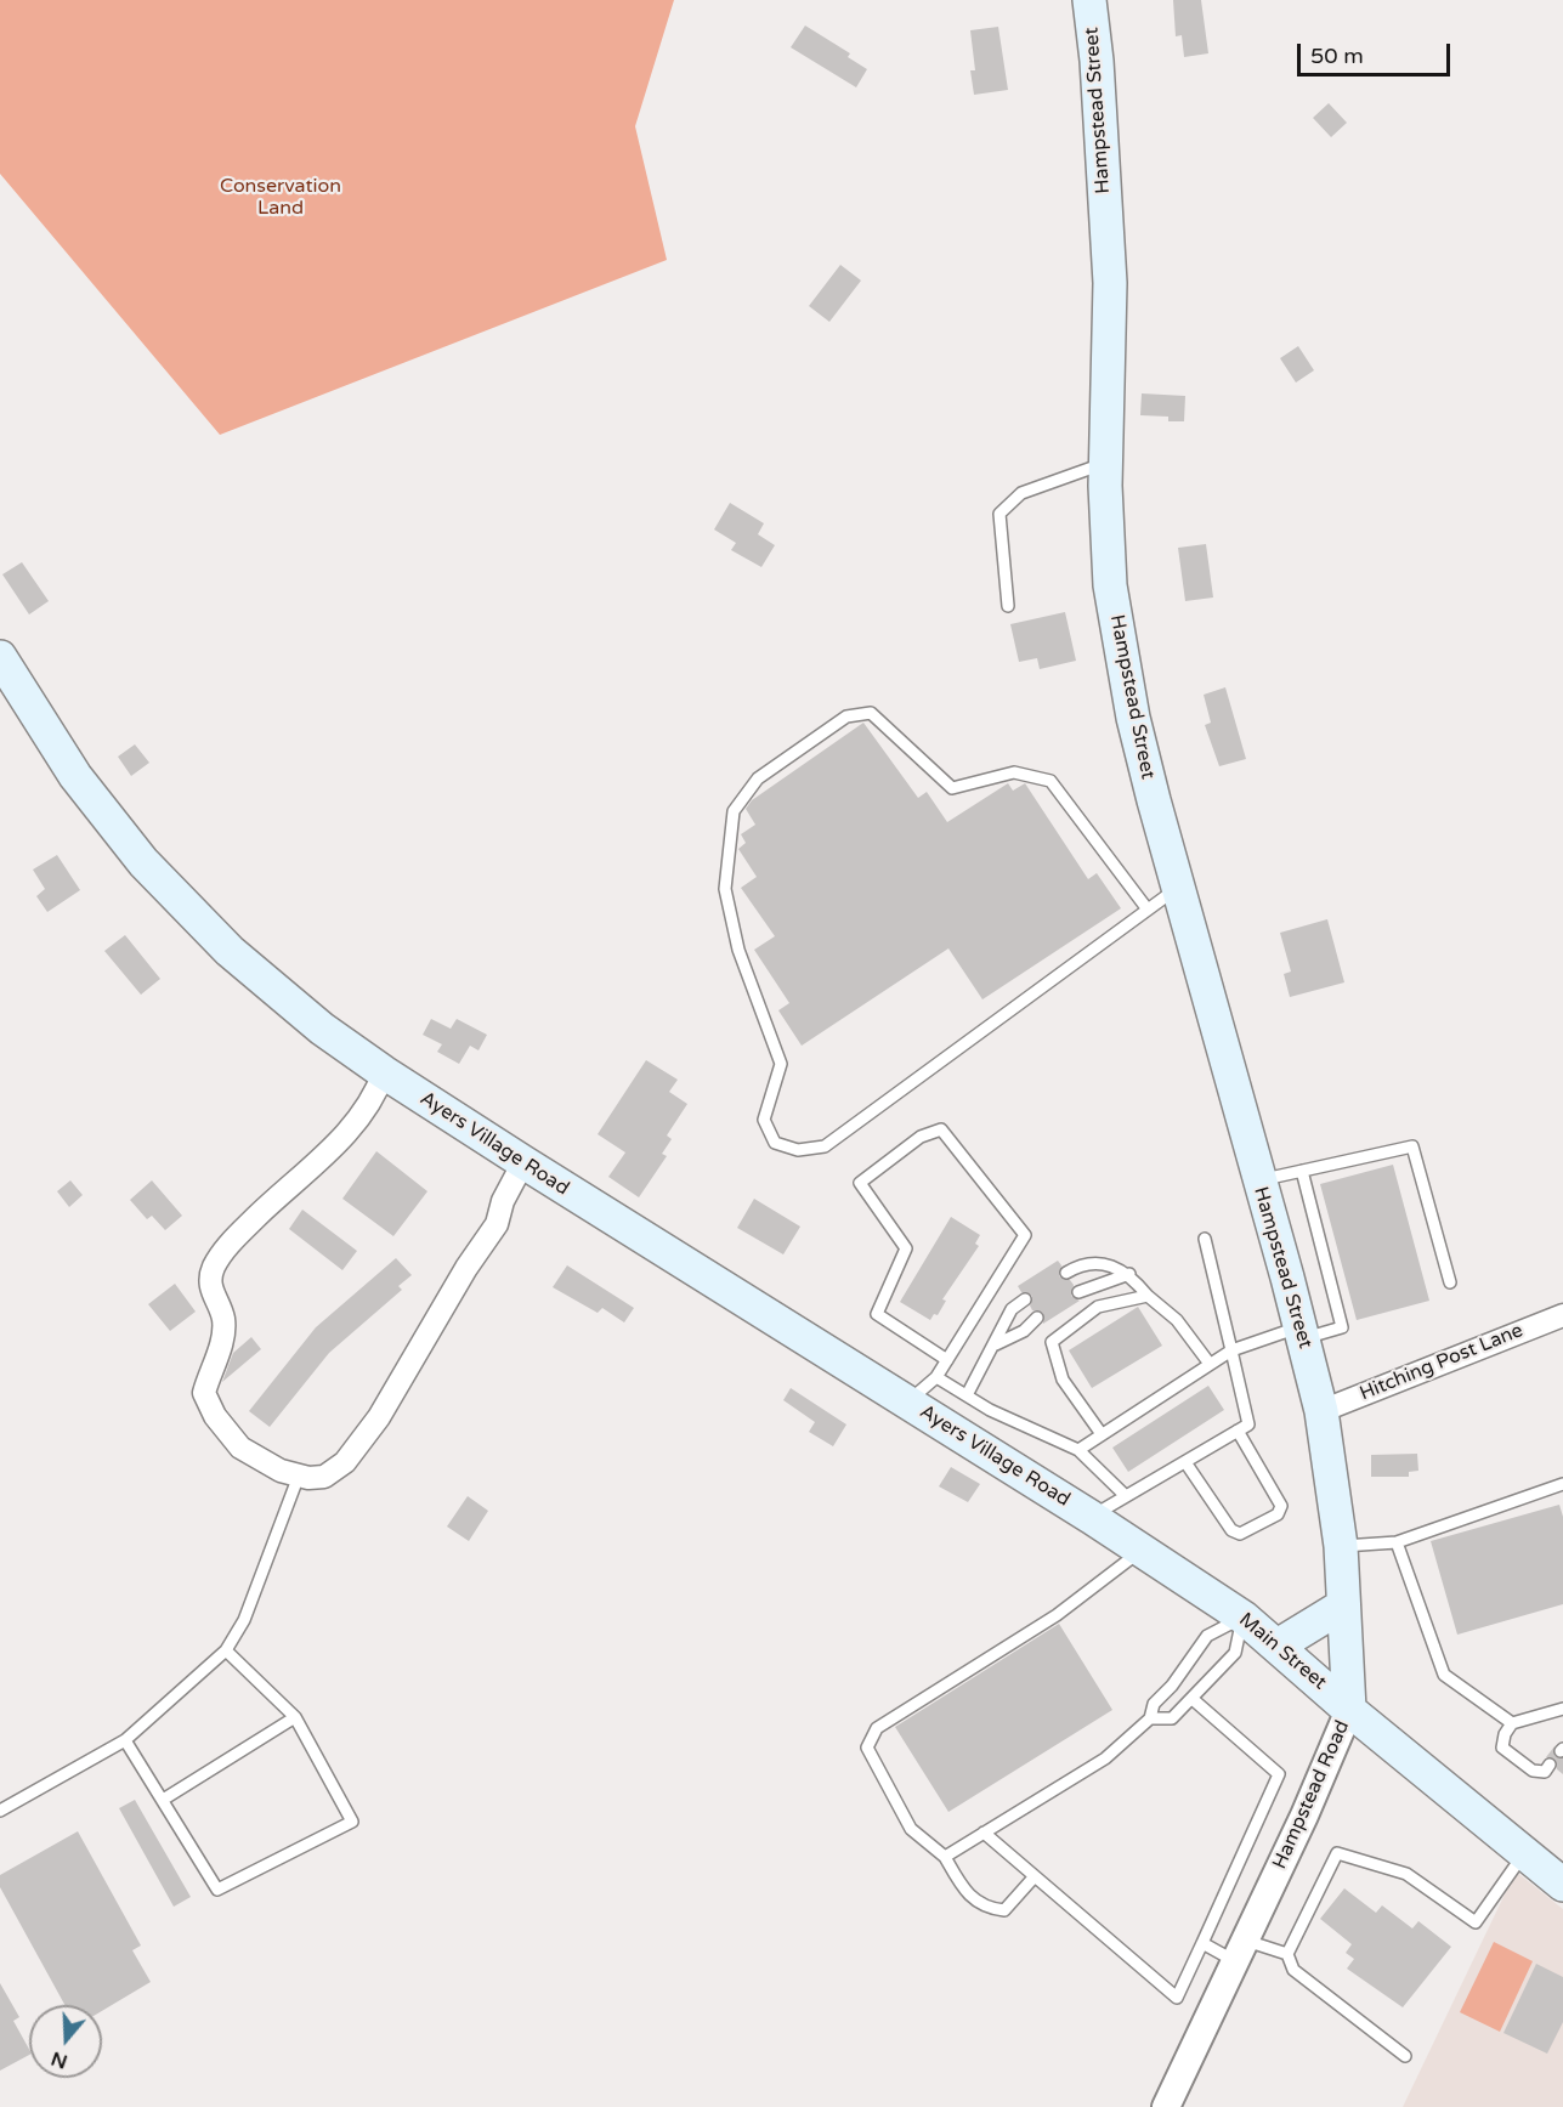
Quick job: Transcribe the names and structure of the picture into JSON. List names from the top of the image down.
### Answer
{
  "streets": {
    "main road": [
      "Hampstead Street",
      "Ayers Village Road",
      "Main Street",
      "Hampstead Road"
    ],
    "street": ["Hitching Post Lane"]
  },
  "crossings": [
    ["Hampstead Street", "Hampstead Road"],
    ["Ayers Village Road", "Main Street"],
    ["Hitching Post Lane", "Hampstead Road"],
    ["Main Street", "Hampstead Road"]
  ],
  "parks": ["Conservation Land"],
  "scale_bar": "50 m",
  "north": "bottom"
}
